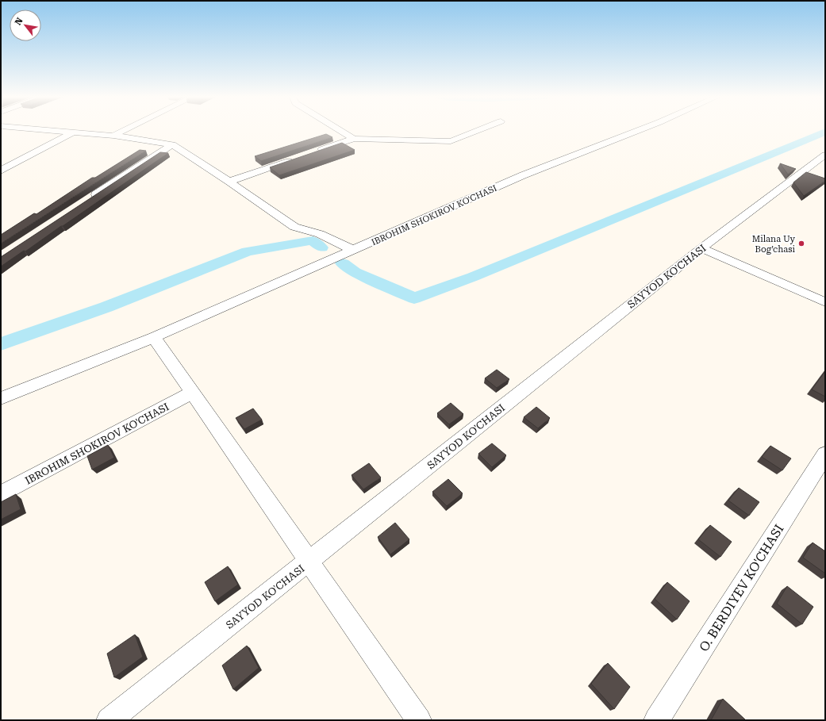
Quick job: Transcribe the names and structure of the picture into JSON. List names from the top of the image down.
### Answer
{
  "streets": {
    "street": ["IBROHIM SHOKIROV KO'CHASI", "SAYYOD KO'CHASI", "O. BERDIYEV KO'CHASI"]
  },
  "places": ["Milana Uy Bog’chasi"],
  "north": "top left"
}
